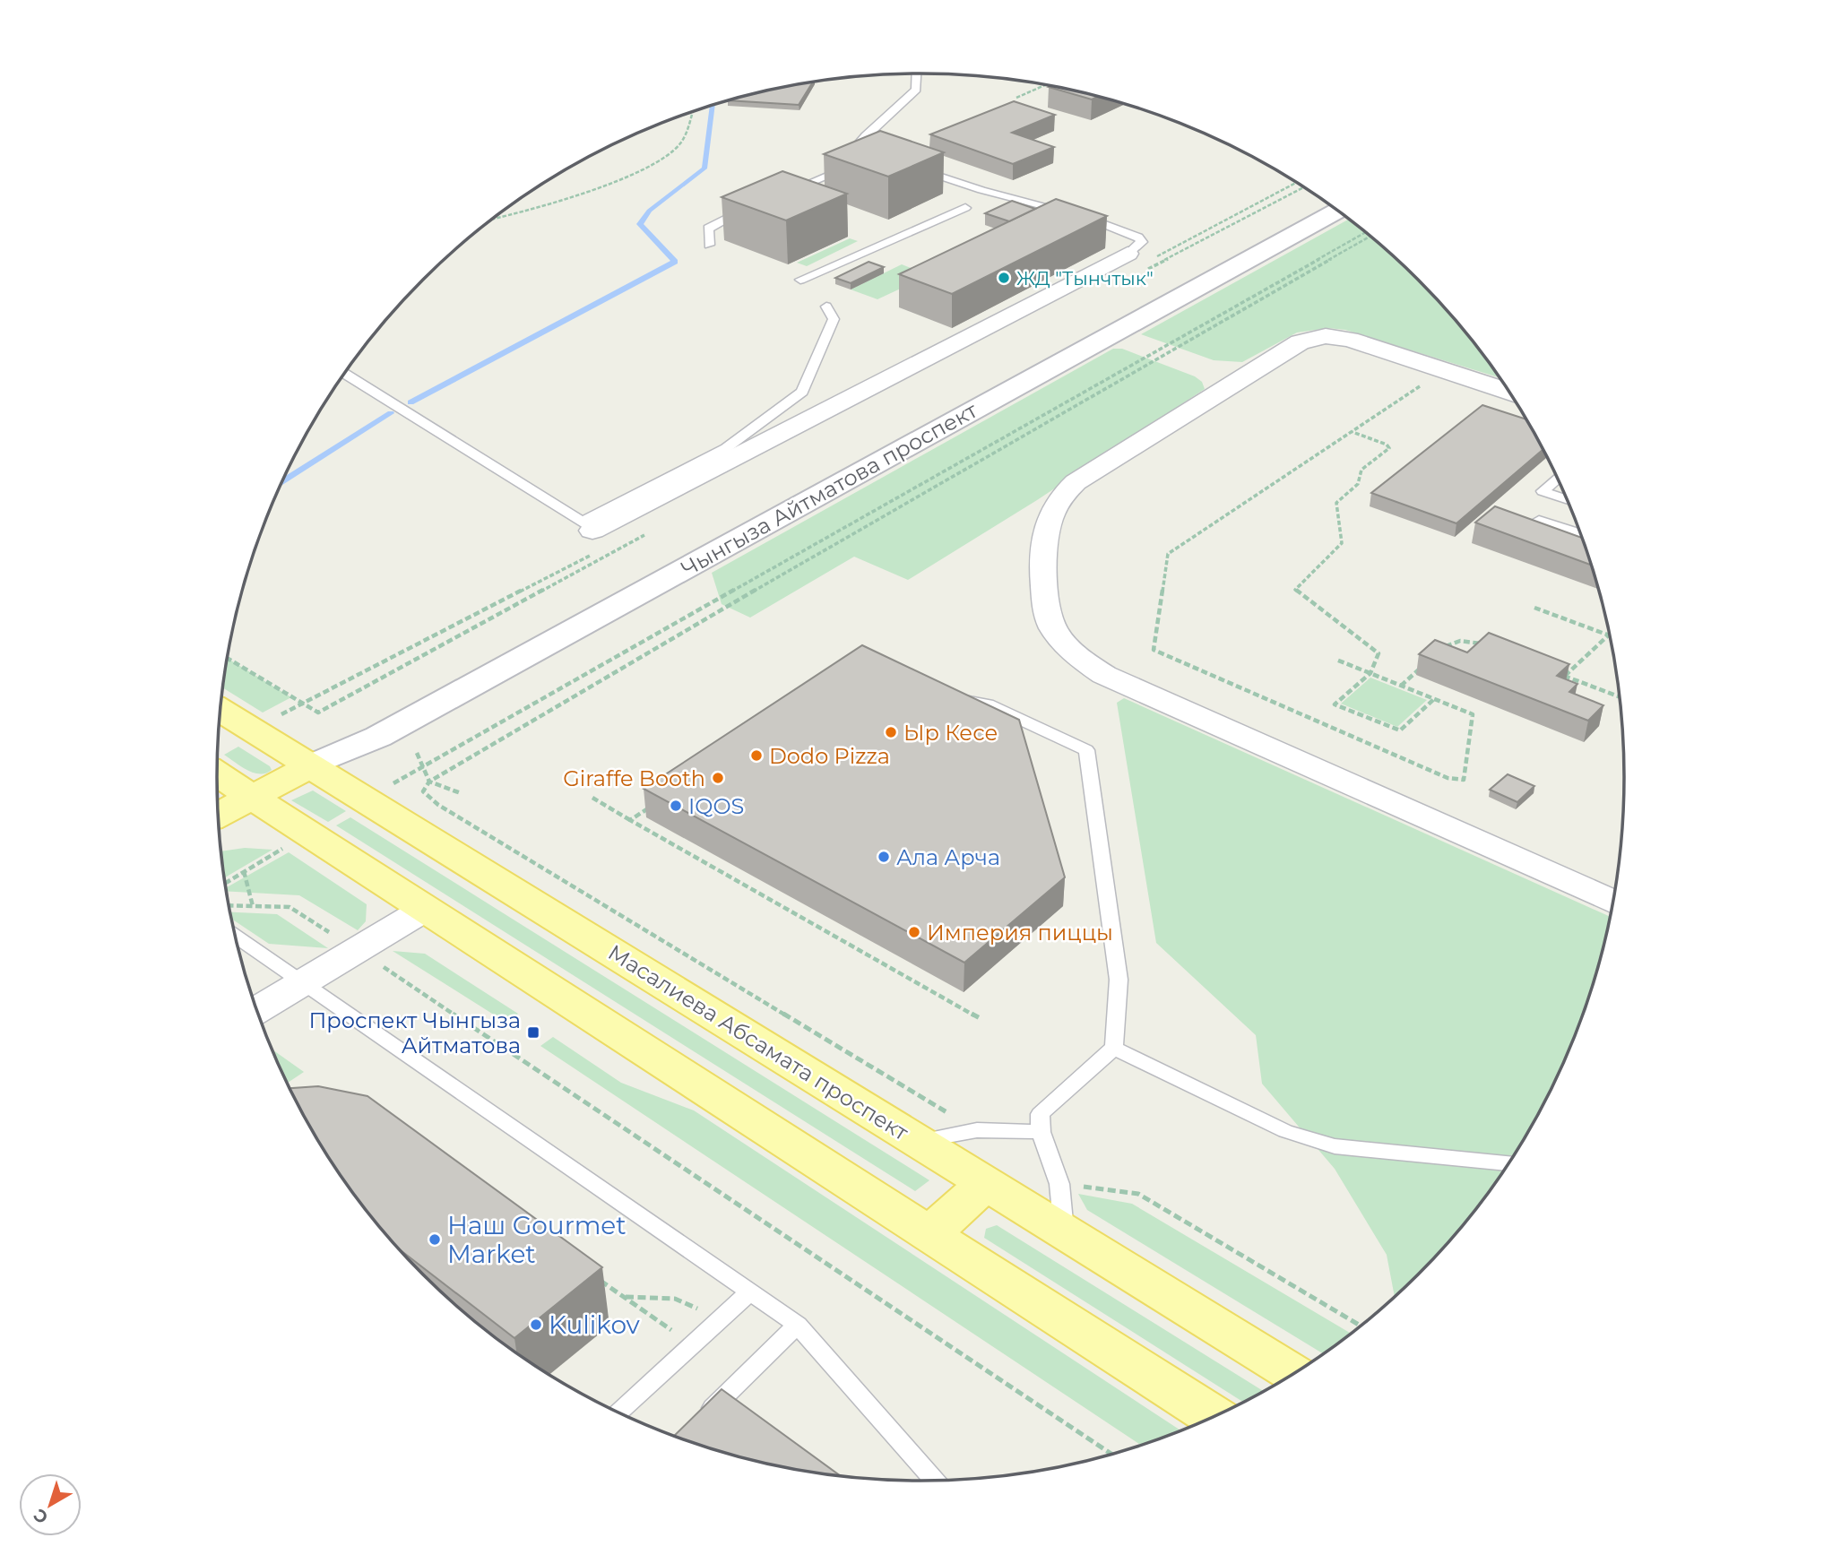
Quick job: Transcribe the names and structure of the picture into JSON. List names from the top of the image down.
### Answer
{
  "streets": {
    "main road": ["Чынгыза Айтматова проспект", "Масалиева Абсамата проспект"]
  },
  "crossings": [
    ["Чынгыза Айтматова проспект", "Масалиева Абсамата проспект"]
  ],
  "places": {
    "other": [
      "ЖД \"Тынчтык\"",
      "Ыр Кесе",
      "Dodo Pizza",
      "Giraffe Booth",
      "IQOS",
      "Ала Арча",
      "Империя пиццы",
      "Наш Gourmet Market",
      "Kulikov"
    ],
    "transit": ["Проспект Чынгыза Айтматова"]
  },
  "north": "bottom left"
}
